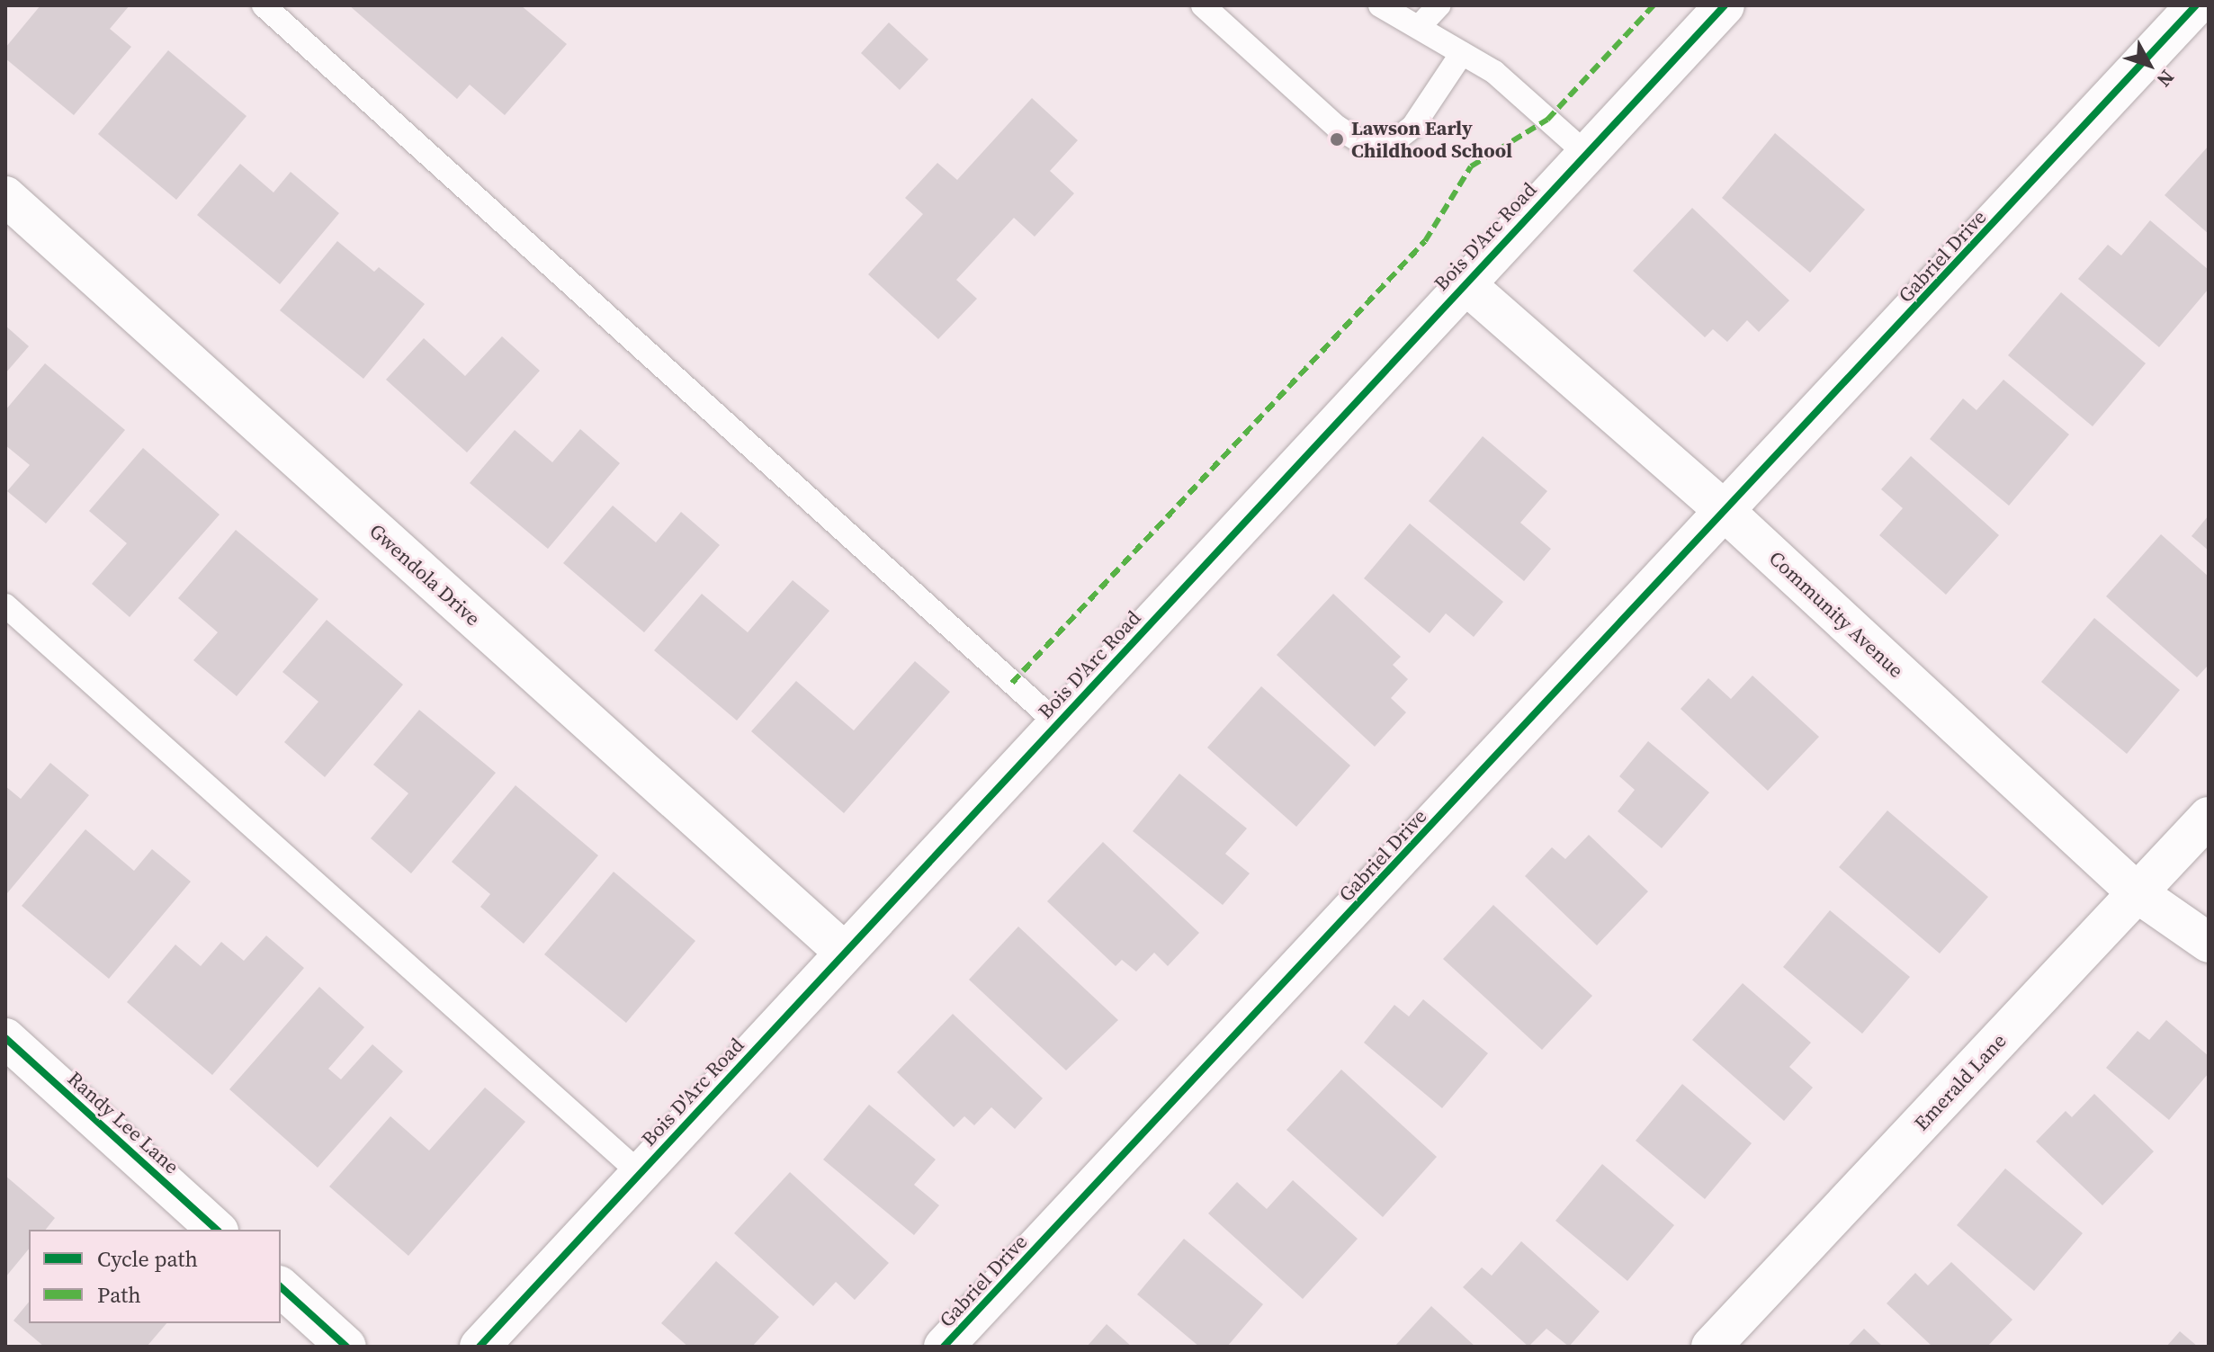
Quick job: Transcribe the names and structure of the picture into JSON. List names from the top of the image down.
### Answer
{
  "streets": {
    "street": [
      "Bois D'Arc Road",
      "Gabriel Drive",
      "Gwendola Drive",
      "Community Avenue",
      "Emerald Lane",
      "Randy Lee Lane"
    ]
  },
  "crossings": [
    ["Bois D'Arc Road", "Gwendola Drive"],
    ["Bois D'Arc Road", "Community Avenue"],
    ["Gabriel Drive", "Community Avenue"],
    ["Community Avenue", "Emerald Lane"]
  ],
  "places": ["Lawson Early Childhood School"],
  "legend": ["Cycle path", "Path"],
  "north": "bottom right"
}
